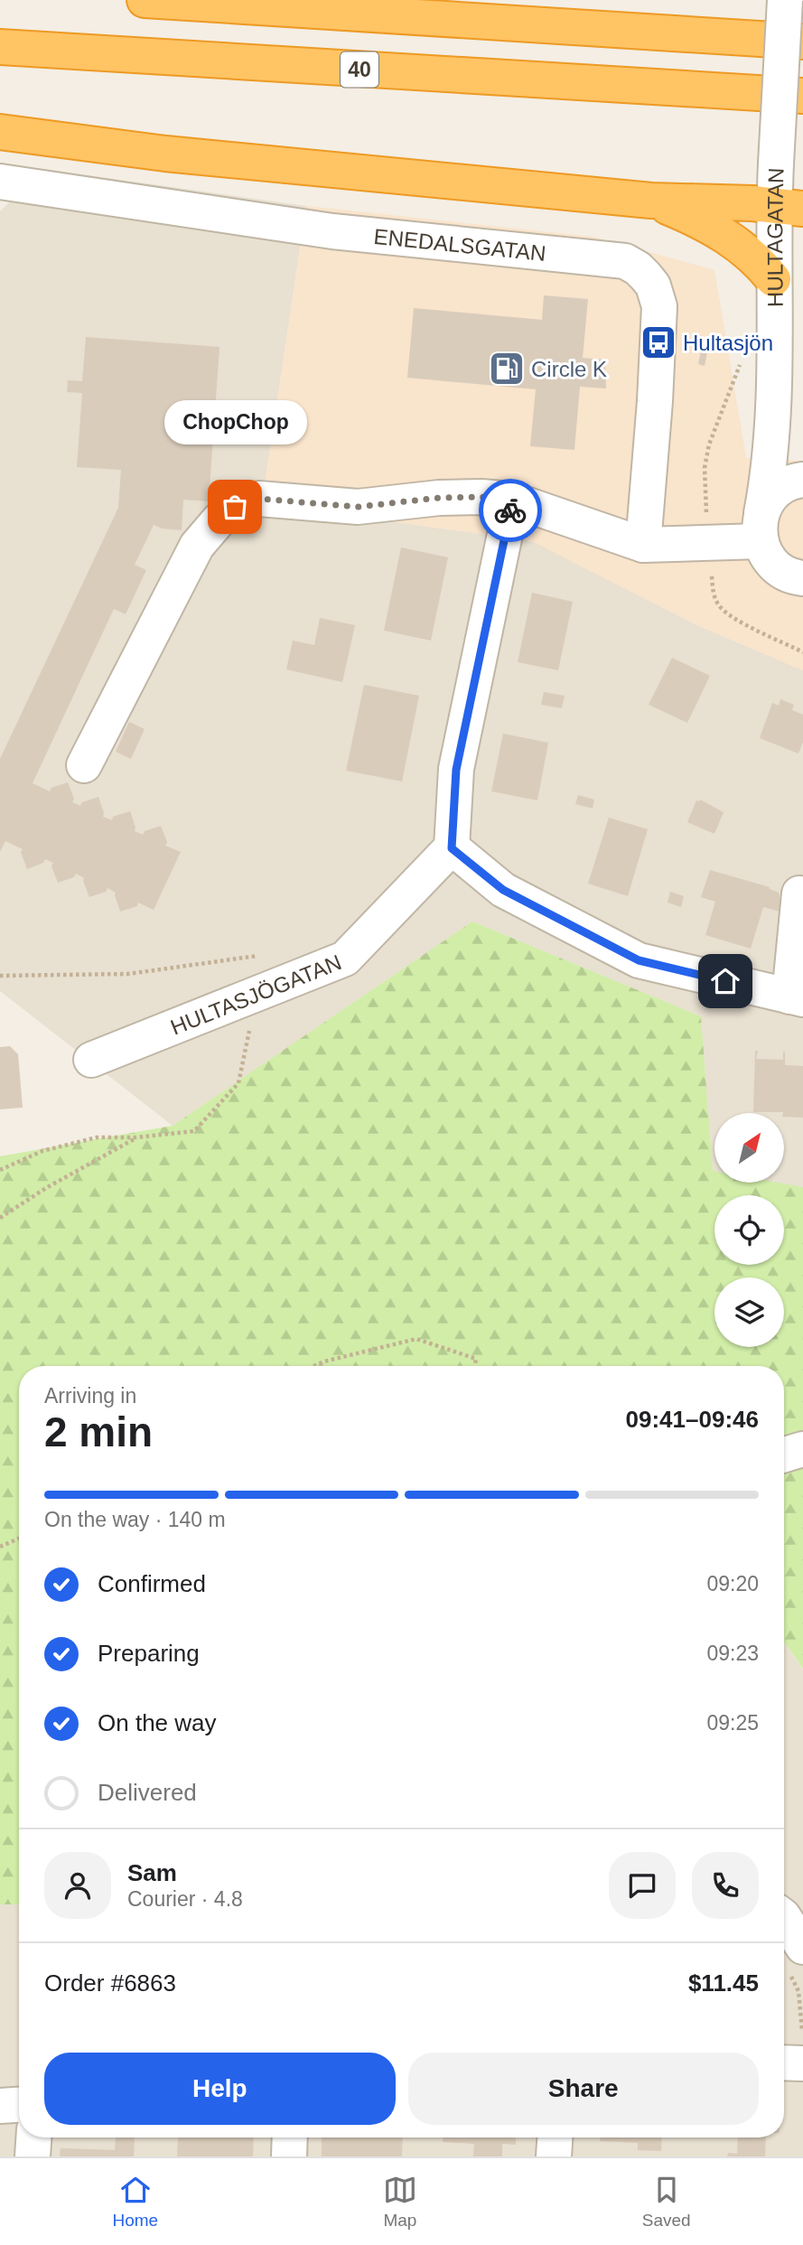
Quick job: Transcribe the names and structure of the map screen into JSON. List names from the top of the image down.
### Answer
{
  "streets": {
    "highway": ["40"],
    "street": ["HULTAGATAN", "ENEDALSGATAN", "HULTASJÖGATAN"]
  },
  "places": {
    "bus stop": ["Hultasjön"],
    "fuel station": ["Circle K"],
    "other": ["ChopChop"]
  },
  "north": "top right",
  "page": {
    "bubble": "ChopChop",
    "heading": ["2 min", "Arriving in", "09:41–09:46"],
    "panel": [
      "Sam",
      "Courier · 4.8",
      "Order #6863",
      "$11.45"
    ],
    "bar": "On the way · 140 m",
    "list": [
      ["Confirmed", "09:20"],
      ["Preparing", "09:23"],
      ["On the way", "09:25"],
      "Delivered"
    ],
    "buttons": ["Help", "Share"],
    "tabs": ["Home", "Map", "Saved"]
  }
}
